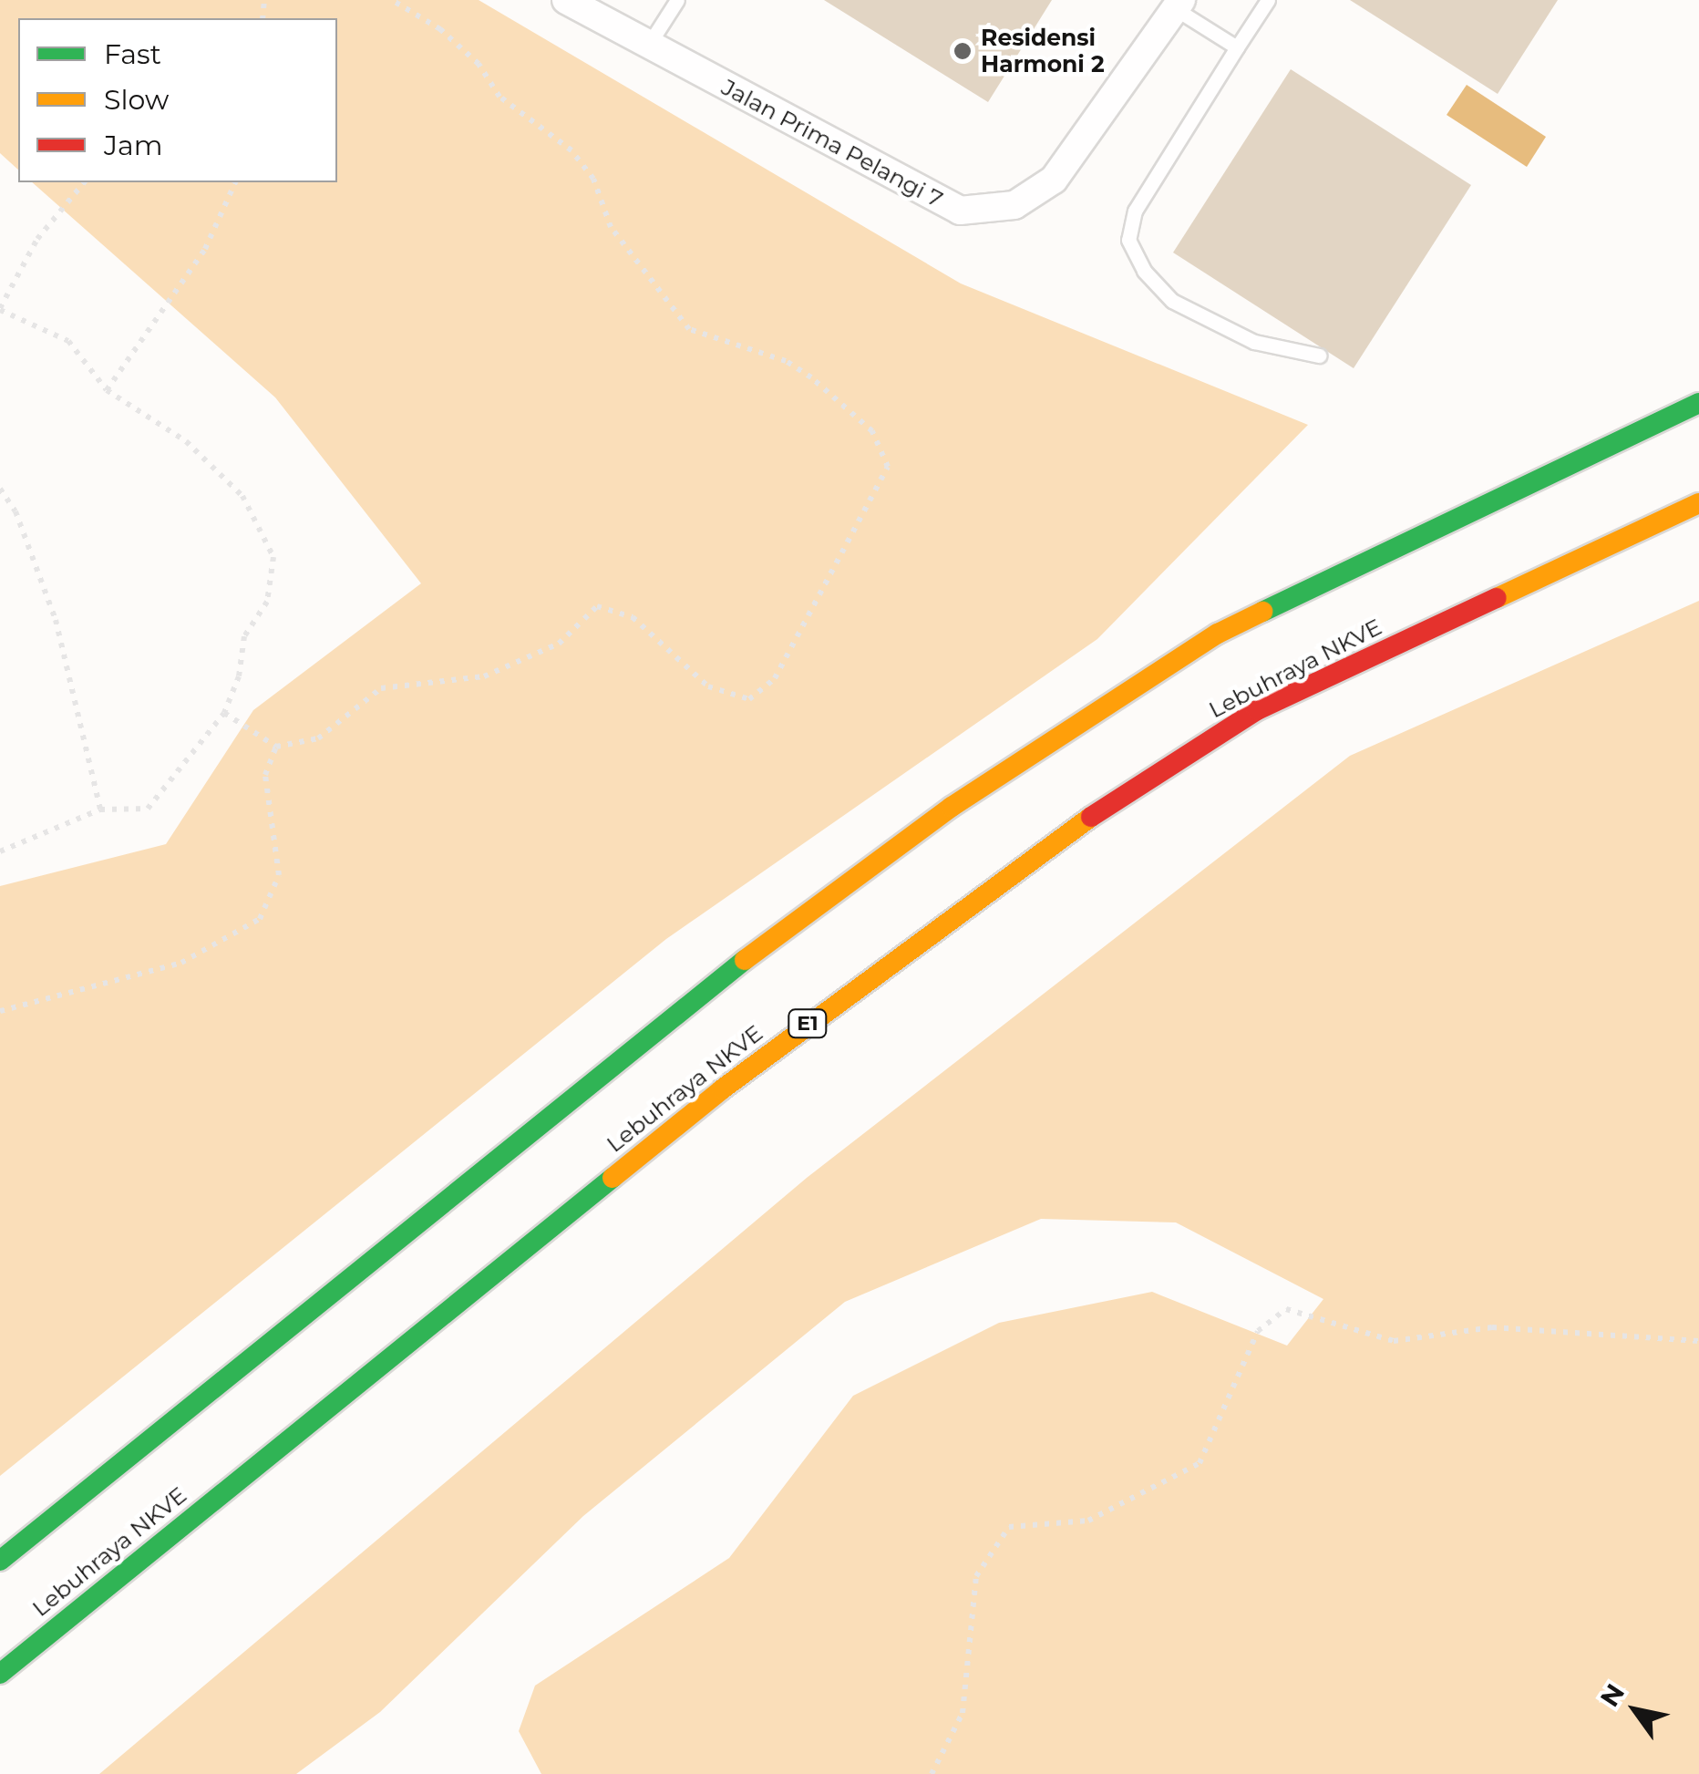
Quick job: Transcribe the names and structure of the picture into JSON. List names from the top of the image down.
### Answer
{
  "streets": {
    "highway": ["Lebuhraya NKVE", "E1"],
    "street": ["Jalan Prima Pelangi 7"]
  },
  "places": ["Residensi Harmoni 2"],
  "legend": ["Fast", "Slow", "Jam"],
  "north": "top left"
}
